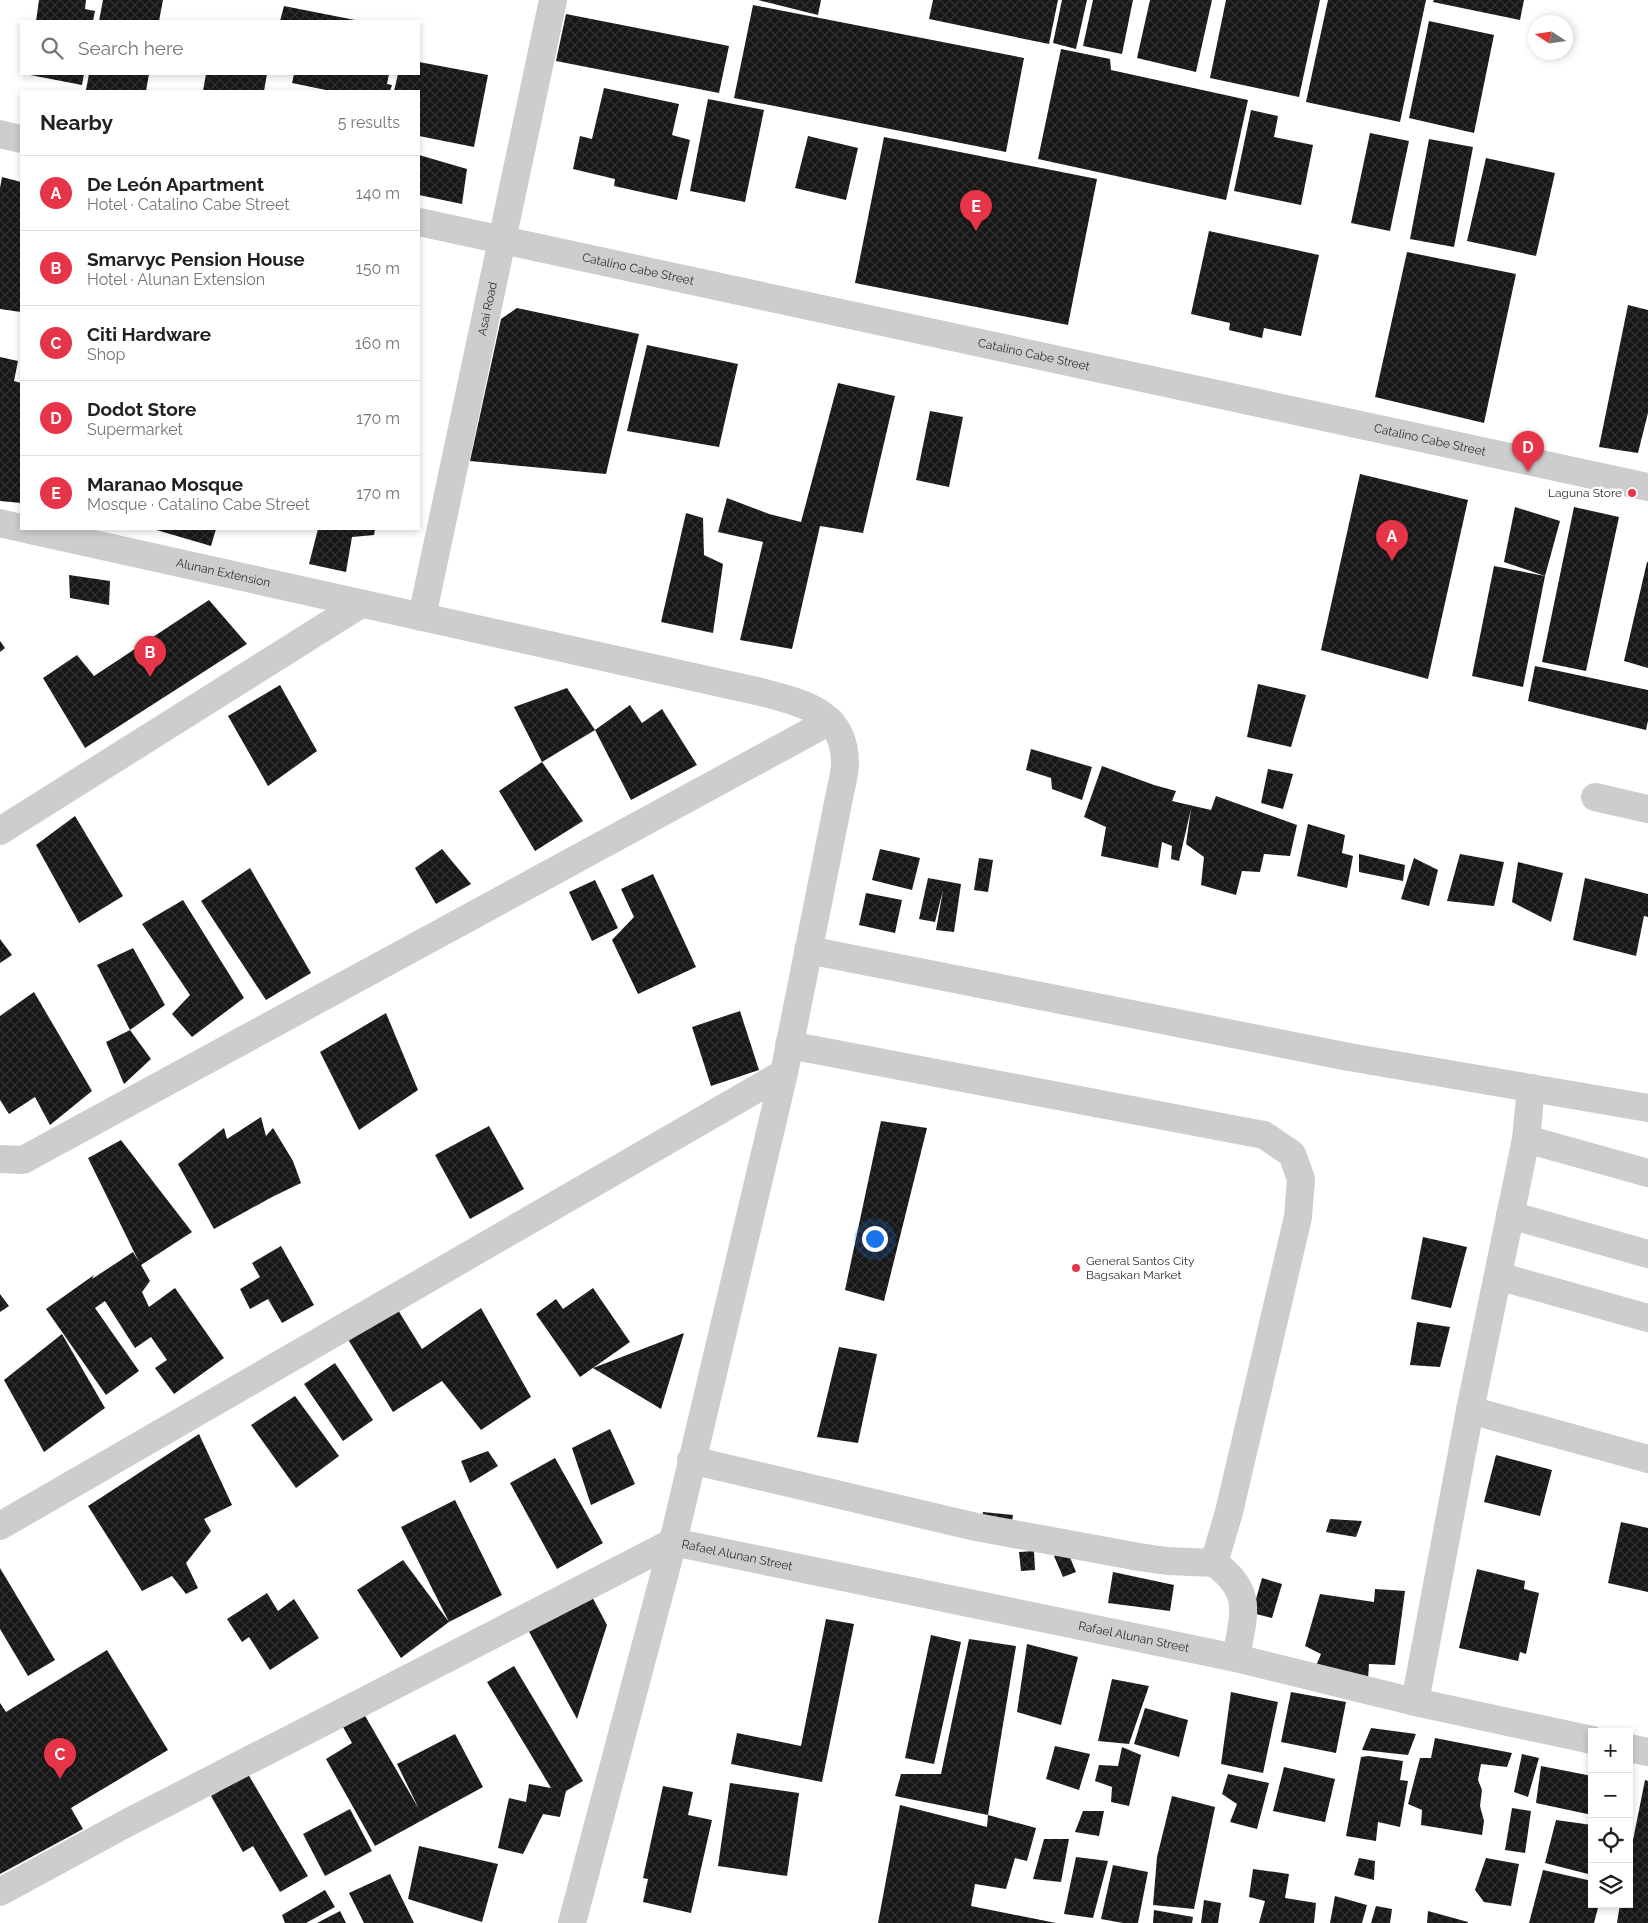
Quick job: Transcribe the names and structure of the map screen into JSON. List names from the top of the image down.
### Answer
{
  "streets": {
    "street": [
      "Catalino Cabe Street",
      "Asai Road",
      "Alunan Extension",
      "Rafael Alunan Street"
    ]
  },
  "crossings": [
    ["Catalino Cabe Street", "Asai Road"],
    ["Asai Road", "Alunan Extension"]
  ],
  "places": ["Laguna Store", "General Santos City Bagsakan Market"],
  "north": "left",
  "page": {
    "search": "Search here",
    "heading": ["Nearby", "5 results"],
    "list": [
      {
        "mark": "A",
        "name": "De León Apartment",
        "note": "Hotel · Catalino Cabe Street",
        "value": "140 m"
      },
      {
        "mark": "B",
        "name": "Smarvyc Pension House",
        "note": "Hotel · Alunan Extension",
        "value": "150 m"
      },
      {
        "mark": "C",
        "name": "Citi Hardware",
        "note": "Shop",
        "value": "160 m"
      },
      {
        "mark": "D",
        "name": "Dodot Store",
        "note": "Supermarket",
        "value": "170 m"
      },
      {
        "mark": "E",
        "name": "Maranao Mosque",
        "note": "Mosque · Catalino Cabe Street",
        "value": "170 m"
      }
    ],
    "pins": [
      "E",
      "D",
      "A",
      "B",
      "C"
    ],
    "map_buttons": ["+", "−"]
  }
}
